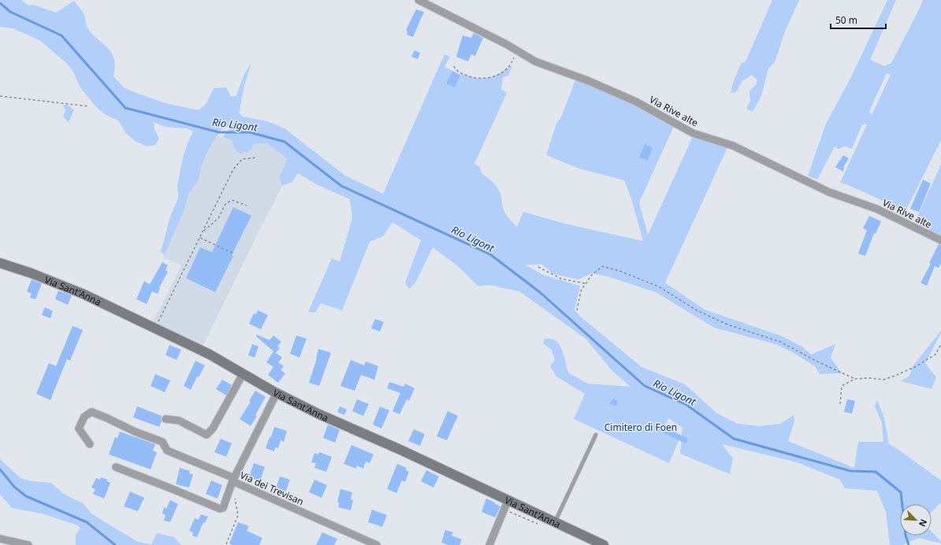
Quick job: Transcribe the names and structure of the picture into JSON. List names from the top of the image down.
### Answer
{
  "streets": {
    "main road": ["Via Sant'Anna"],
    "street": ["Via Rive alte", "Via dei Trevisan"]
  },
  "crossings": [
    ["Via Sant'Anna", "Via dei Trevisan"]
  ],
  "water": ["Rio Ligont"],
  "parks": ["Cimitero di Foen"],
  "scale_bar": "50 m",
  "north": "bottom right"
}
